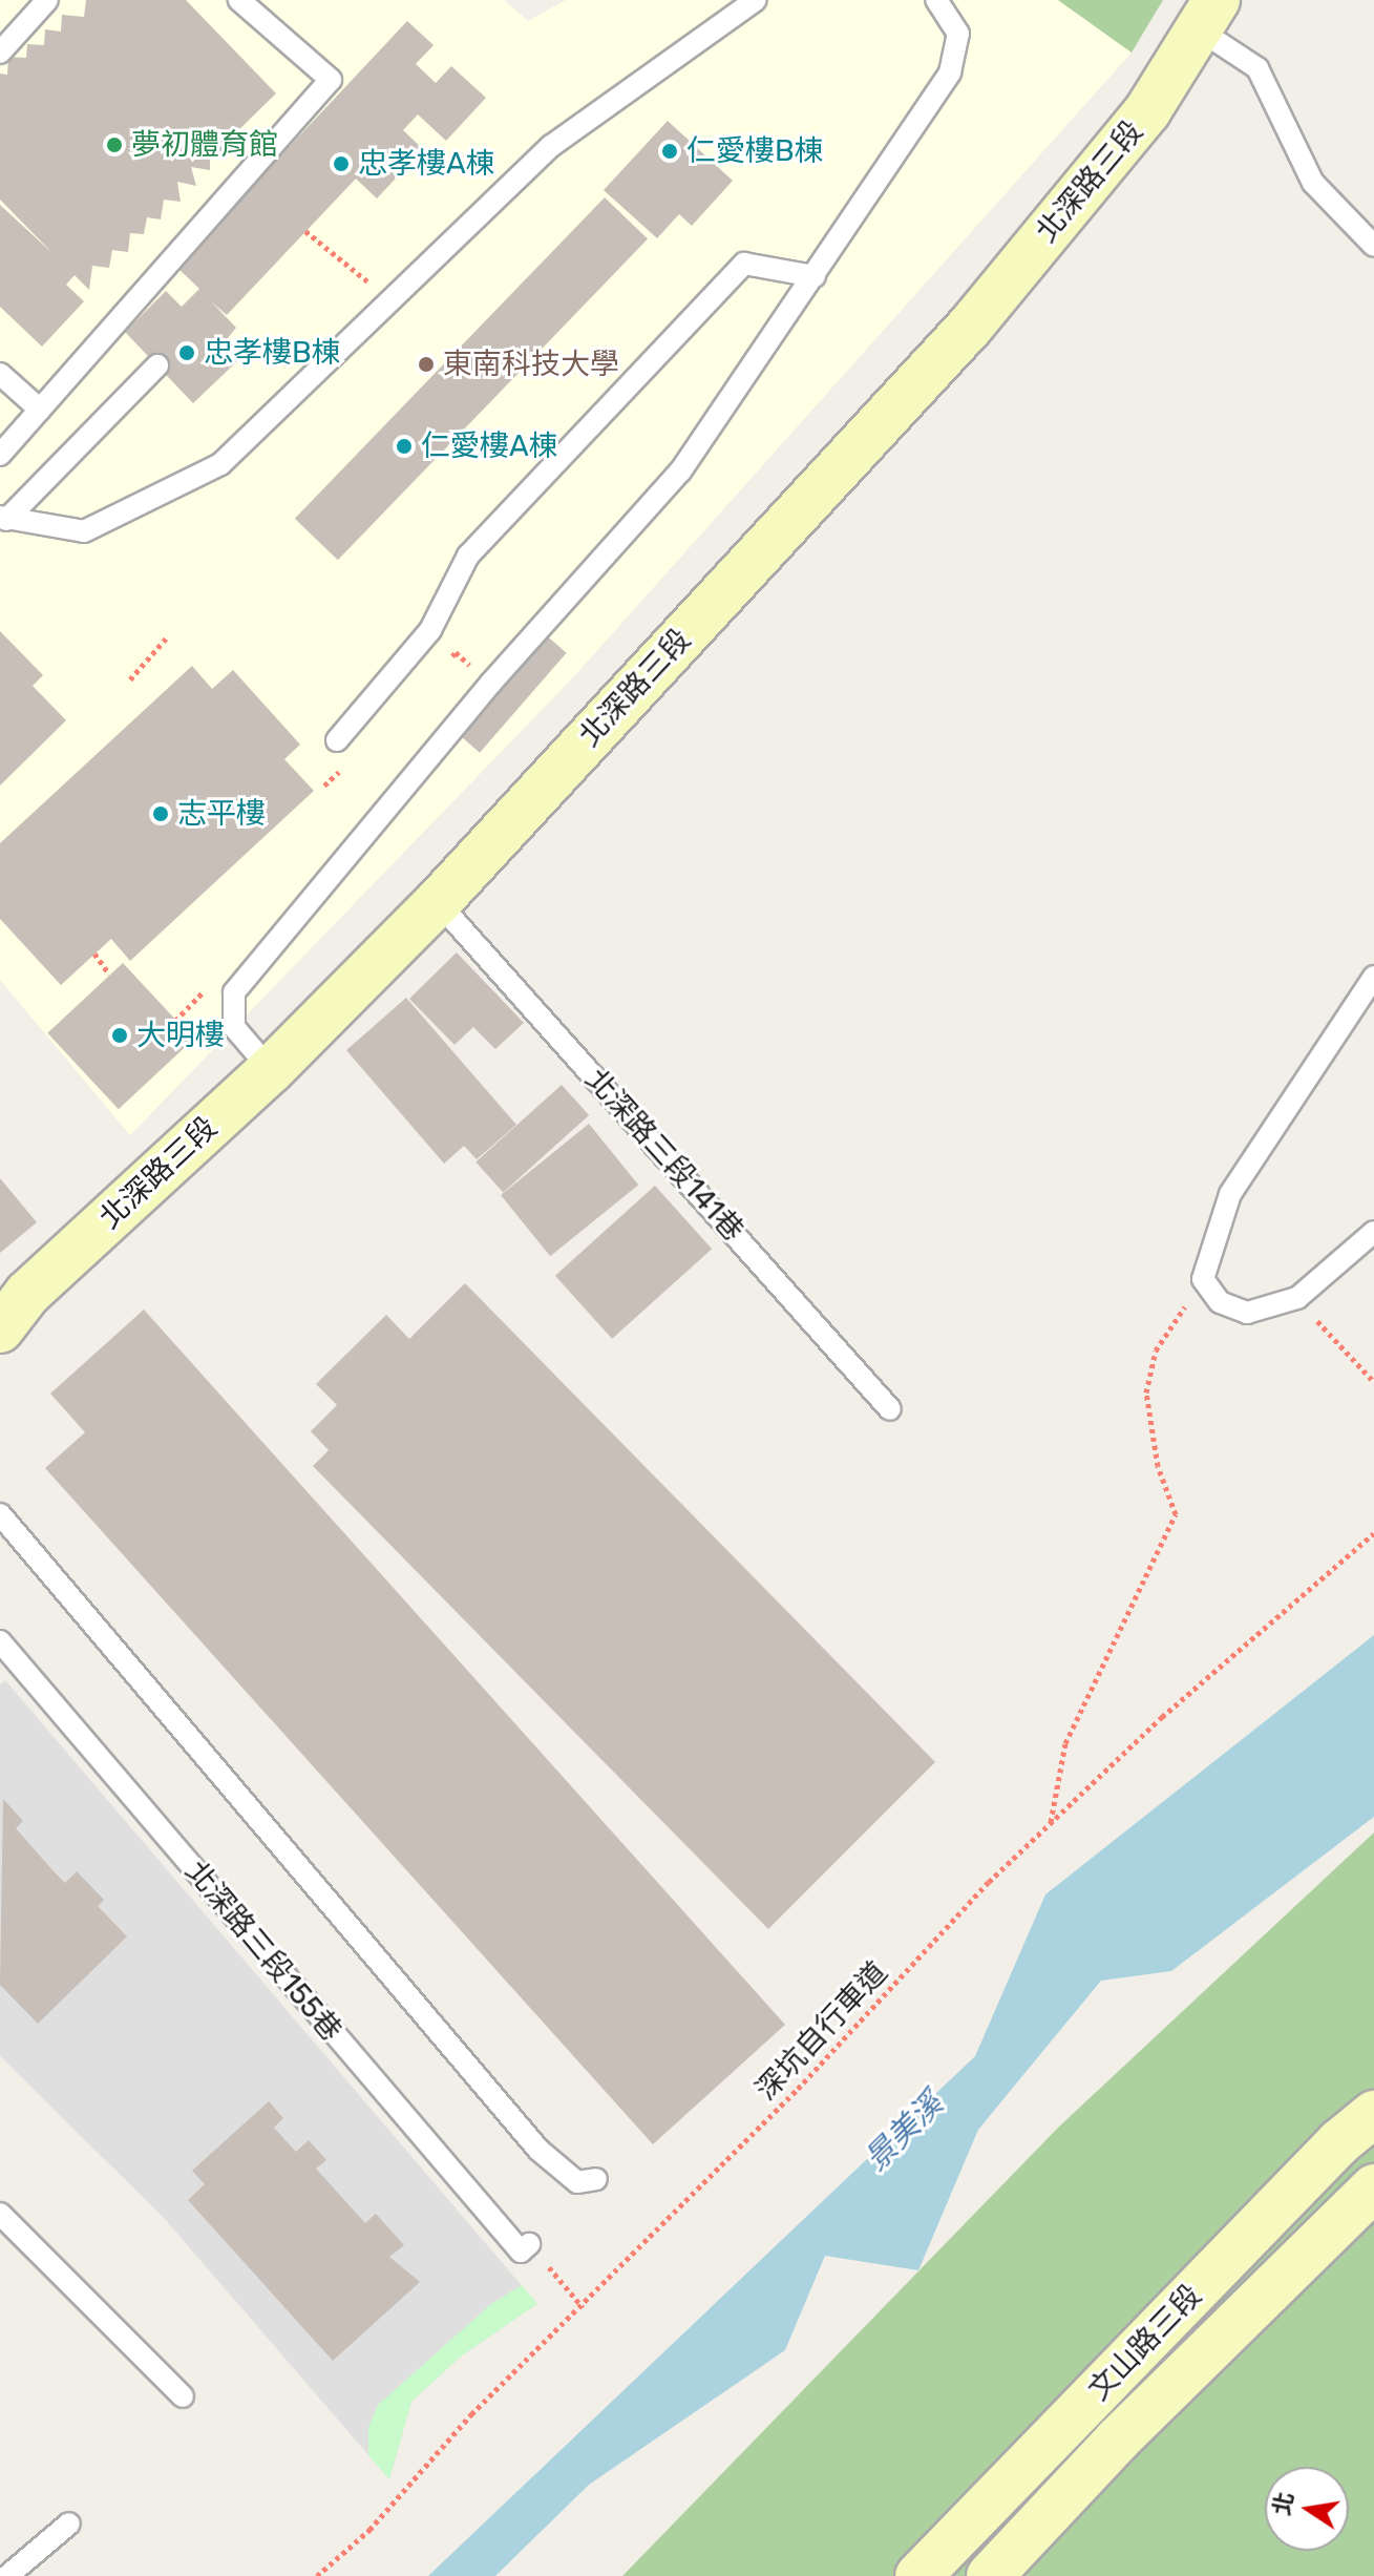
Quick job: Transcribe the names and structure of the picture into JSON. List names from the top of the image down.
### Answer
{
  "streets": {
    "main road": ["北深路三段", "文山路三段"],
    "lane": ["北深路三段141巷", "北深路三段155巷"],
    "path": ["深坑自行車道"]
  },
  "crossings": [
    ["北深路三段", "北深路三段141巷"]
  ],
  "water": ["景美溪"],
  "places": [
    "夢初體育館",
    "仁愛樓B棟",
    "忠孝樓A棟",
    "忠孝樓B棟",
    "東南科技大學",
    "仁愛樓A棟",
    "志平樓",
    "大明樓"
  ],
  "north": "left"
}
